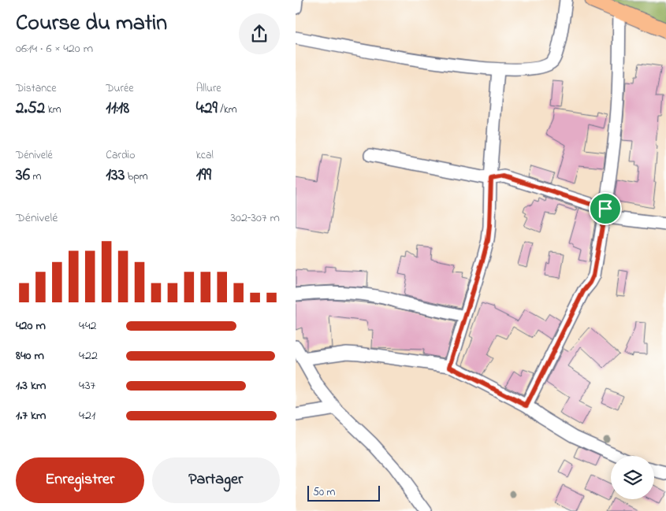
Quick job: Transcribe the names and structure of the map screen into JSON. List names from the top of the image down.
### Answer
{
  "scale_bar": "50 m",
  "page": {
    "heading": ["Course du matin", "06:14 · 6 × 420 m"],
    "stats": [
      ["Distance", "2.52 km"],
      ["Durée", "11:18"],
      ["Allure", "4:29 /km"],
      ["Dénivelé", "36 m"],
      ["Cardio", "133 bpm"],
      ["kcal", "199"]
    ],
    "chart": ["Dénivelé", "302–307 m"],
    "list": [
      {
        "name": "420 m",
        "note": "4:42"
      },
      {
        "name": "840 m",
        "note": "4:22"
      },
      {
        "name": "1.3 km",
        "note": "4:37"
      },
      {
        "name": "1.7 km",
        "note": "4:21"
      }
    ],
    "buttons": ["Enregistrer", "Partager"],
    "scale": "50 m"
  }
}
